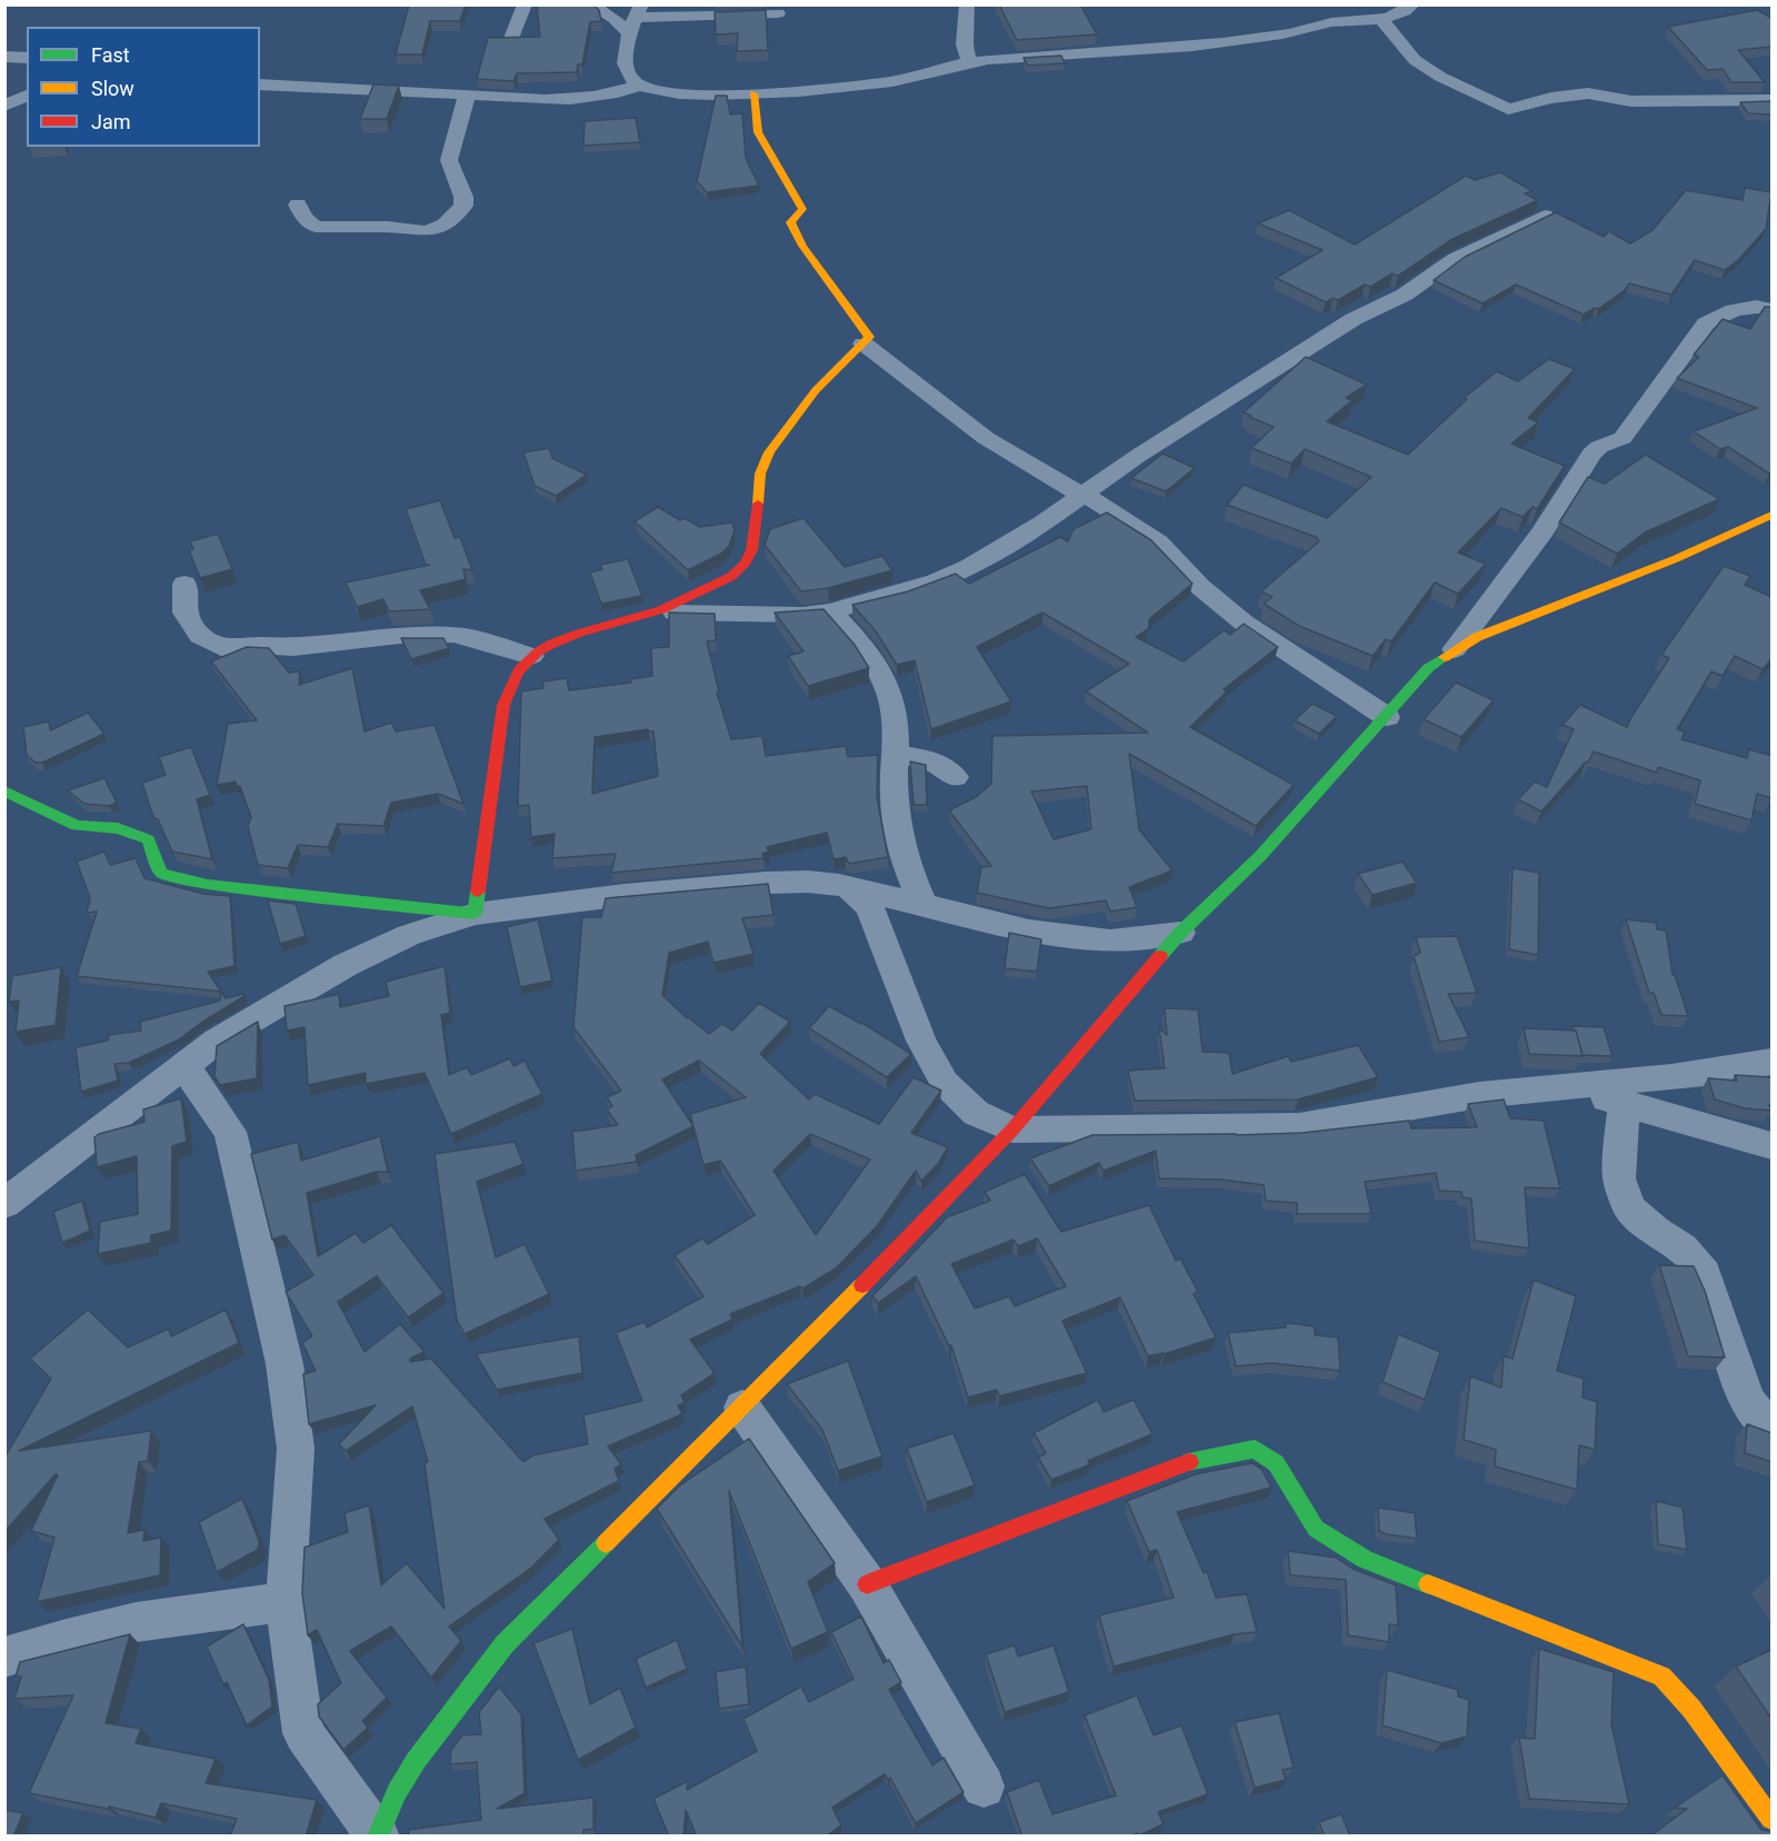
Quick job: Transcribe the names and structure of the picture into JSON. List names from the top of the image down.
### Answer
{
  "legend": ["Fast", "Slow", "Jam"]
}
